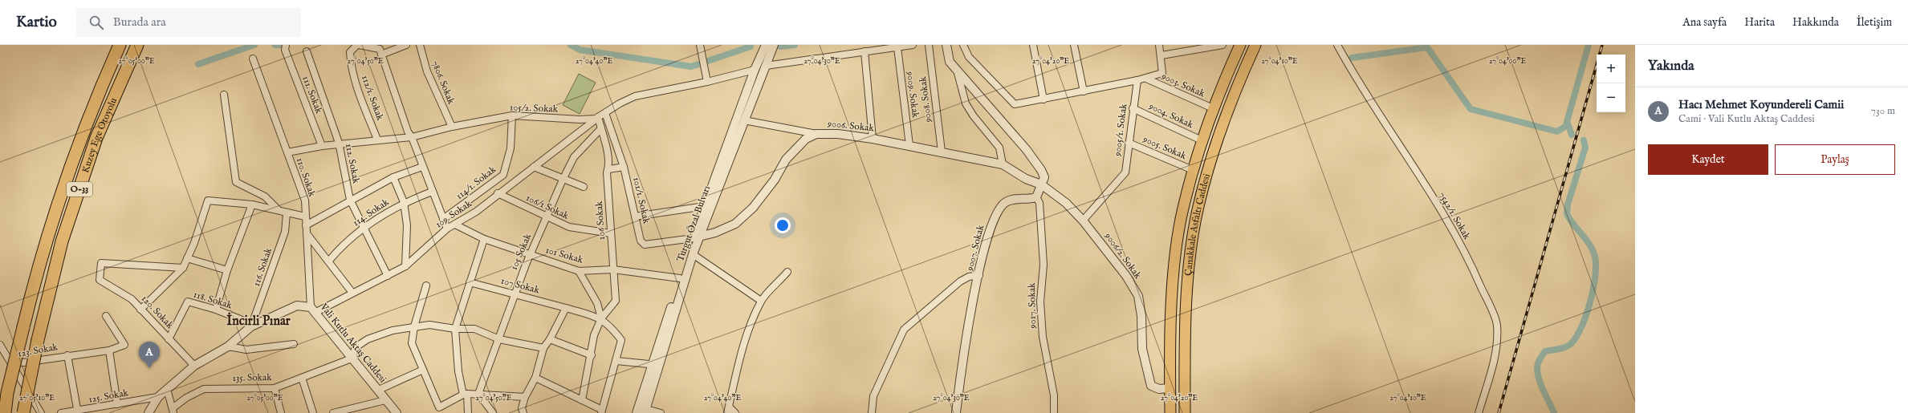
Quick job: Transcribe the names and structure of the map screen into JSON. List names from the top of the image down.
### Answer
{
  "streets": {
    "highway": ["Kuzey Ege Otoyolu", "O-33", "Çanakkale Asfaltı Caddesi"],
    "street": [
      "7806. Sokak",
      "9003. Sokak",
      "111. Sokak",
      "9009. Sokak",
      "112/1. Sokak",
      "9008. Sokak",
      "105/2. Sokak",
      "9004. Sokak",
      "9006. Sokak",
      "9005/1. Sokak",
      "9005. Sokak",
      "112. Sokak",
      "110. Sokak",
      "114/1. Sokak",
      "101/1. Sokak",
      "106/1 Sokak",
      "114. Sokak",
      "109. Sokak",
      "7542/1. Sokak",
      "106 Sokak",
      "Turgut Özal Bulvarı",
      "9007. Sokak",
      "105 Sokak",
      "101 Sokak",
      "9006/2. Sokak",
      "116. Sokak",
      "107 Sokak",
      "118. Sokak",
      "9017. Sokak",
      "120. Sokak",
      "Vali Kutlu Aktaş Caddesi",
      "123. Sokak",
      "135. Sokak",
      "125. Sokak"
    ]
  },
  "crossings": [
    ["7806. Sokak", "105/2. Sokak"],
    ["9003. Sokak", "Çanakkale Asfaltı Caddesi"],
    ["111. Sokak", "105/2. Sokak"],
    ["9009. Sokak", "9006. Sokak"],
    ["112/1. Sokak", "105/2. Sokak"],
    ["9008. Sokak", "9006. Sokak"],
    ["105/2. Sokak", "112. Sokak"],
    ["105/2. Sokak", "110. Sokak"],
    ["105/2. Sokak", "114/1. Sokak"],
    ["105/2. Sokak", "101/1. Sokak"],
    ["105/2. Sokak", "109. Sokak"],
    ["105/2. Sokak", "106 Sokak"],
    ["105/2. Sokak", "Turgut Özal Bulvarı"],
    ["9004. Sokak", "9005/1. Sokak"],
    ["9004. Sokak", "Çanakkale Asfaltı Caddesi"],
    ["9006. Sokak", "101/1. Sokak"],
    ["9006. Sokak", "Turgut Özal Bulvarı"],
    ["9006. Sokak", "9006/2. Sokak"],
    ["9005/1. Sokak", "9005. Sokak"],
    ["9005/1. Sokak", "9006/2. Sokak"],
    ["9005. Sokak", "Çanakkale Asfaltı Caddesi"],
    ["112. Sokak", "114. Sokak"],
    ["112. Sokak", "109. Sokak"],
    ["110. Sokak", "109. Sokak"],
    ["110. Sokak", "Vali Kutlu Aktaş Caddesi"],
    ["101/1. Sokak", "Turgut Özal Bulvarı"],
    ["106/1 Sokak", "109. Sokak"],
    ["106/1 Sokak", "106 Sokak"],
    ["106/1 Sokak", "105 Sokak"],
    ["109. Sokak", "106 Sokak"],
    ["109. Sokak", "101 Sokak"],
    ["109. Sokak", "Vali Kutlu Aktaş Caddesi"],
    ["106 Sokak", "105 Sokak"],
    ["106 Sokak", "101 Sokak"],
    ["106 Sokak", "107 Sokak"],
    ["Turgut Özal Bulvarı", "101 Sokak"],
    ["Çanakkale Asfaltı Caddesi", "9006/2. Sokak"],
    ["9007. Sokak", "9017. Sokak"],
    ["105 Sokak", "101 Sokak"],
    ["105 Sokak", "107 Sokak"],
    ["116. Sokak", "118. Sokak"],
    ["116. Sokak", "Vali Kutlu Aktaş Caddesi"],
    ["118. Sokak", "120. Sokak"],
    ["118. Sokak", "Vali Kutlu Aktaş Caddesi"],
    ["120. Sokak", "Vali Kutlu Aktaş Caddesi"],
    ["Vali Kutlu Aktaş Caddesi", "135. Sokak"],
    ["Vali Kutlu Aktaş Caddesi", "125. Sokak"],
    ["123. Sokak", "125. Sokak"]
  ],
  "districts": ["İncirli Pınar"],
  "page": {
    "header": "Kartio",
    "search": "Burada ara",
    "nav": [
      "Ana sayfa",
      "Harita",
      "Hakkında",
      "İletişim"
    ],
    "heading": "Yakında",
    "map_buttons": ["+", "−"],
    "list": [
      {
        "mark": "A",
        "name": "Hacı Mehmet Koyundereli Camii",
        "note": "Cami · Vali Kutlu Aktaş Caddesi",
        "value": "730 m"
      }
    ],
    "buttons": ["Kaydet", "Paylaş"],
    "pins": "A"
  },
  "coordinates": [
    "27°05'00\"E",
    "27°04'50\"E",
    "27°04'40\"E",
    "27°04'30\"E",
    "27°04'10\"E",
    "27°04'00\"E",
    "27°04'20\"E",
    "27°05'10\"E"
  ]
}
